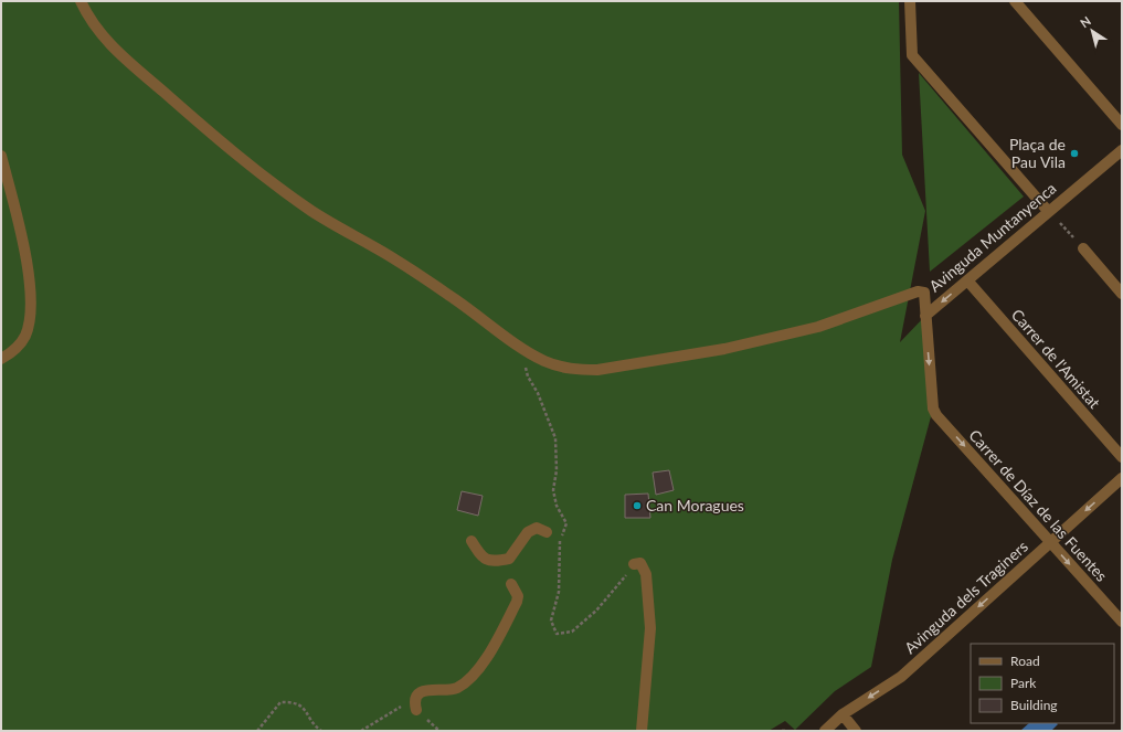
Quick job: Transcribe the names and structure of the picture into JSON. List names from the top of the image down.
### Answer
{
  "streets": {
    "street": [
      "Avinguda Muntanyenca",
      "Carrer de l'Amistat",
      "Carrer de Díaz de las Fuentes",
      "Avinguda dels Traginers"
    ]
  },
  "crossings": [
    ["Avinguda Muntanyenca", "Carrer de l'Amistat"],
    ["Avinguda Muntanyenca", "Carrer de Díaz de las Fuentes"],
    ["Carrer de Díaz de las Fuentes", "Avinguda dels Traginers"]
  ],
  "one_way": ["Carrer de Díaz de las Fuentes", "Avinguda dels Traginers"],
  "places": ["Plaça de Pau Vila", "Can Moragues"],
  "legend": ["Road", "Park", "Building"],
  "north": "top left"
}
